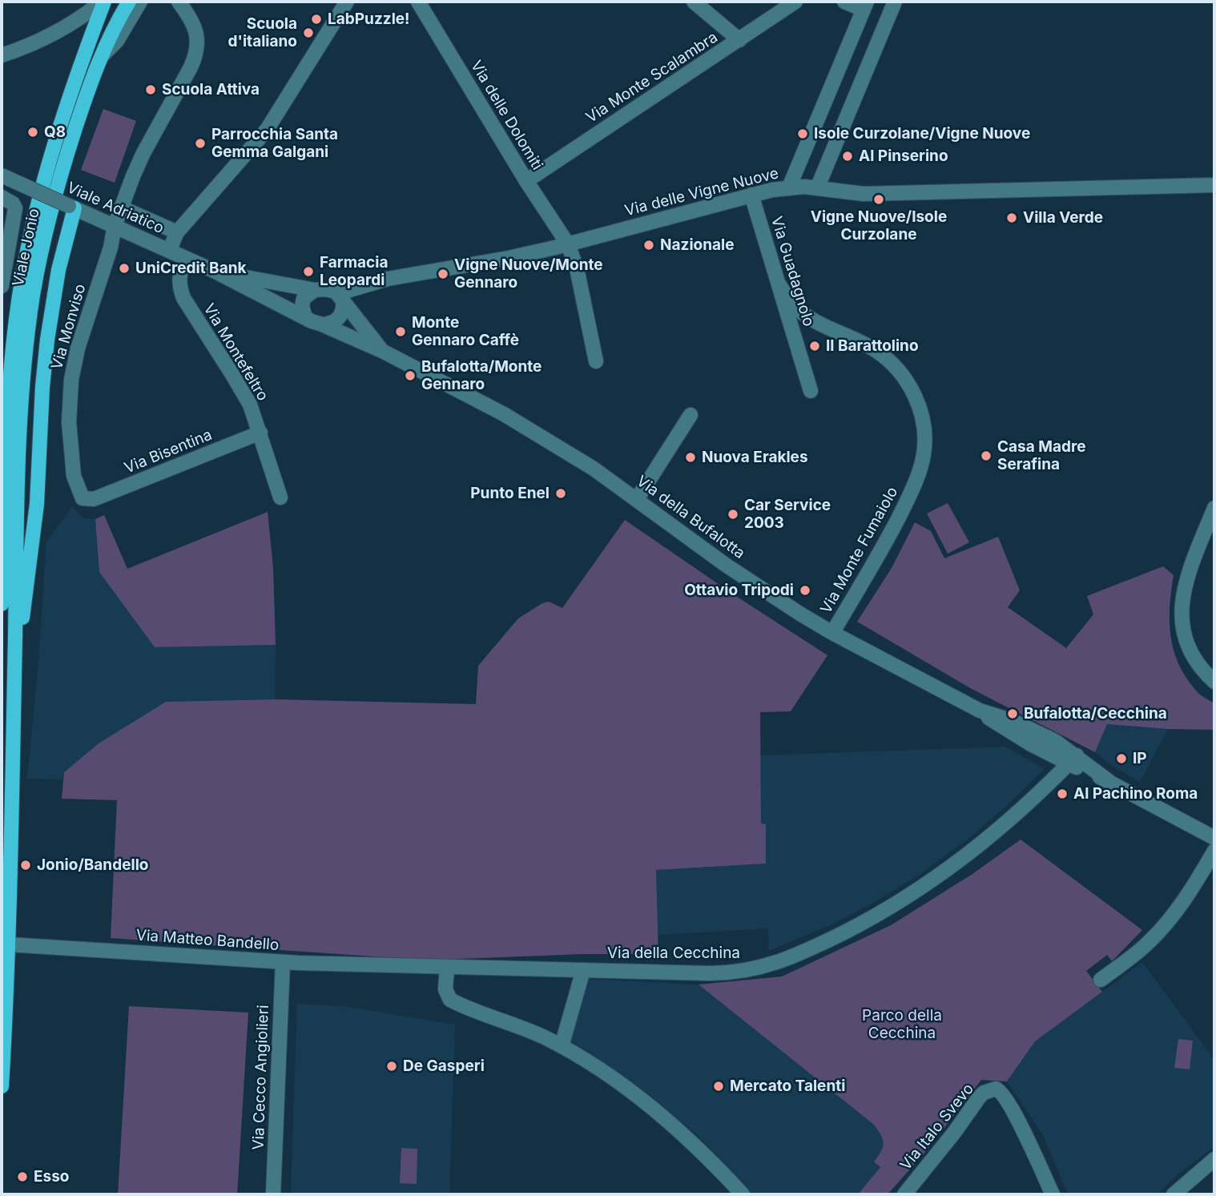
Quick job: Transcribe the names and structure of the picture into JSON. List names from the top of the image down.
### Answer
{
  "streets": {
    "main road": ["Viale Jonio"],
    "street": [
      "Via Monte Scalambra",
      "Via delle Dolomiti",
      "Via delle Vigne Nuove",
      "Viale Adriatico",
      "Via Guadagnolo",
      "Via Monviso",
      "Via Montefeltro",
      "Via Bisentina",
      "Via della Bufalotta",
      "Via Monte Fumaiolo",
      "Via Matteo Bandello",
      "Via della Cecchina",
      "Via Cecco Angiolieri",
      "Via Italo Svevo"
    ]
  },
  "crossings": [
    ["Via Monte Scalambra", "Via delle Dolomiti"],
    ["Via delle Dolomiti", "Via delle Vigne Nuove"],
    ["Via delle Vigne Nuove", "Via Guadagnolo"],
    ["Via delle Vigne Nuove", "Via della Bufalotta"],
    ["Viale Adriatico", "Via Monviso"],
    ["Viale Adriatico", "Via Montefeltro"],
    ["Viale Jonio", "Via Matteo Bandello"],
    ["Via Guadagnolo", "Via Monte Fumaiolo"],
    ["Via Monviso", "Via Bisentina"],
    ["Via Montefeltro", "Via Bisentina"],
    ["Via della Bufalotta", "Via Monte Fumaiolo"],
    ["Via della Bufalotta", "Via della Cecchina"],
    ["Via Matteo Bandello", "Via della Cecchina"],
    ["Via Matteo Bandello", "Via Cecco Angiolieri"]
  ],
  "parks": ["Parco della Cecchina"],
  "places": [
    "LabPuzzle!",
    "Scuola d'italiano",
    "Scuola Attiva",
    "Q8",
    "Isole Curzolane/Vigne Nuove",
    "Parrocchia Santa Gemma Galgani",
    "Al Pinserino",
    "Vigne Nuove/Isole Curzolane",
    "Villa Verde",
    "Nazionale",
    "UniCredit Bank",
    "Farmacia Leopardi",
    "Vigne Nuove/Monte Gennaro",
    "Monte Gennaro Caffè",
    "Il Barattolino",
    "Bufalotta/Monte Gennaro",
    "Casa Madre Serafina",
    "Nuova Erakles",
    "Punto Enel",
    "Car Service 2003",
    "Ottavio Tripodi",
    "Bufalotta/Cecchina",
    "IP",
    "Al Pachino Roma",
    "Jonio/Bandello",
    "De Gasperi",
    "Mercato Talenti",
    "Esso"
  ]
}
